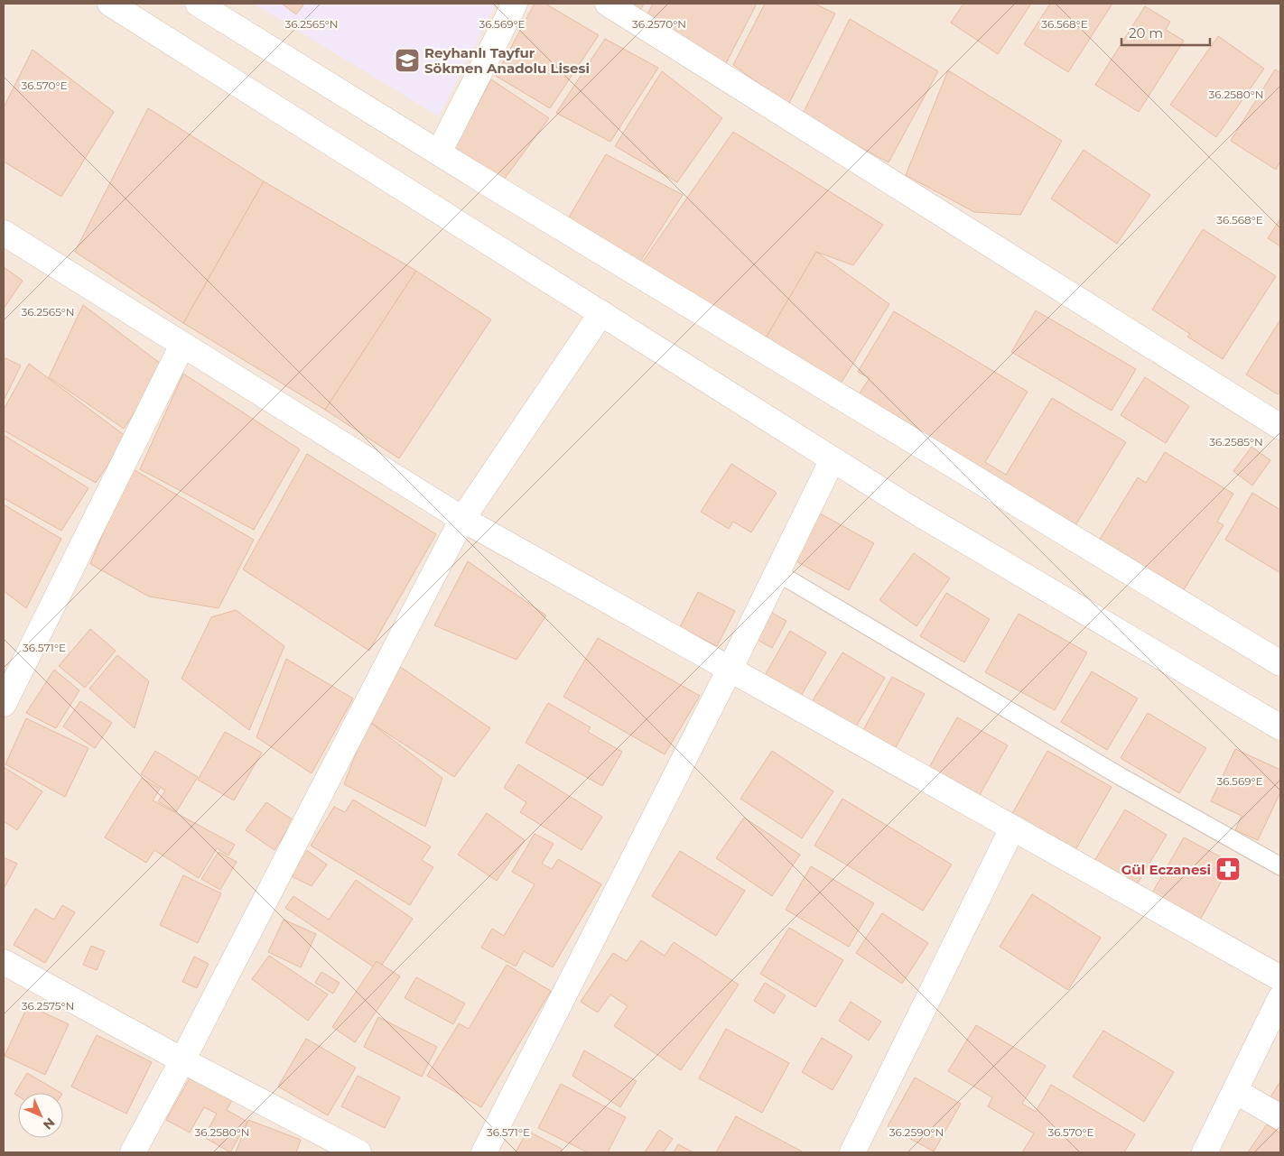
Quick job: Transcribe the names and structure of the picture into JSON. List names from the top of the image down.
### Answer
{
  "places": {
    "school or university": ["Reyhanlı Tayfur Sökmen Anadolu Lisesi"],
    "pharmacy": ["Gül Eczanesi"]
  },
  "scale_bar": "20 m",
  "north": "bottom right",
  "coordinates": [
    "36.2565°N",
    "36.569°E",
    "36.2570°N",
    "36.568°E",
    "36.570°E",
    "36.2580°N",
    "36.2585°N",
    "36.571°E",
    "36.2575°N",
    "36.2590°N"
  ]
}
